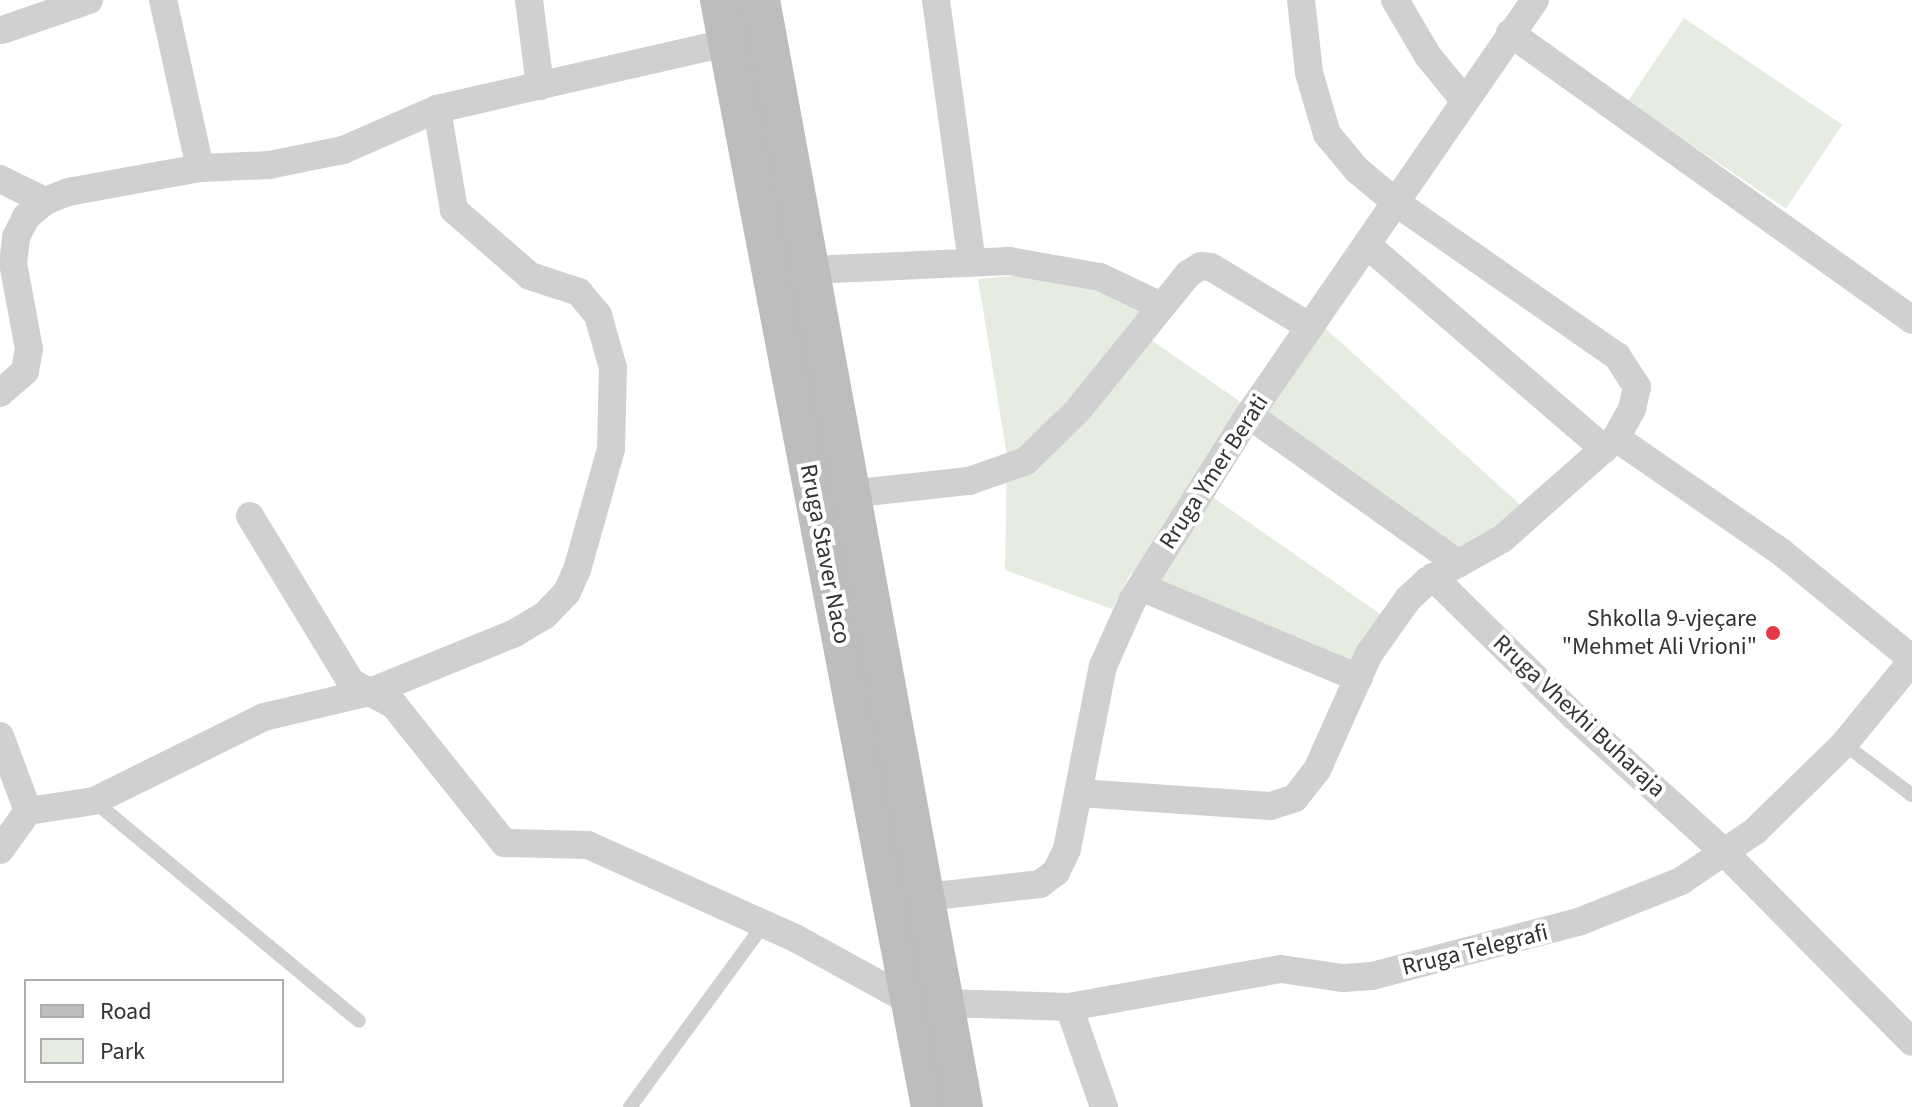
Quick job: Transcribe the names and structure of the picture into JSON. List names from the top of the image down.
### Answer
{
  "streets": {
    "main road": ["Rruga Staver Naco"],
    "street": ["Rruga Ymer Berati", "Rruga Vhexhi Buharaja", "Rruga Telegrafi"]
  },
  "crossings": [
    ["Rruga Ymer Berati", "Rruga Staver Naco"],
    ["Rruga Staver Naco", "Rruga Telegrafi"],
    ["Rruga Vhexhi Buharaja", "Rruga Telegrafi"]
  ],
  "places": ["Shkolla 9-vjeçare \"Mehmet Ali Vrioni\""],
  "legend": ["Road", "Park"]
}
